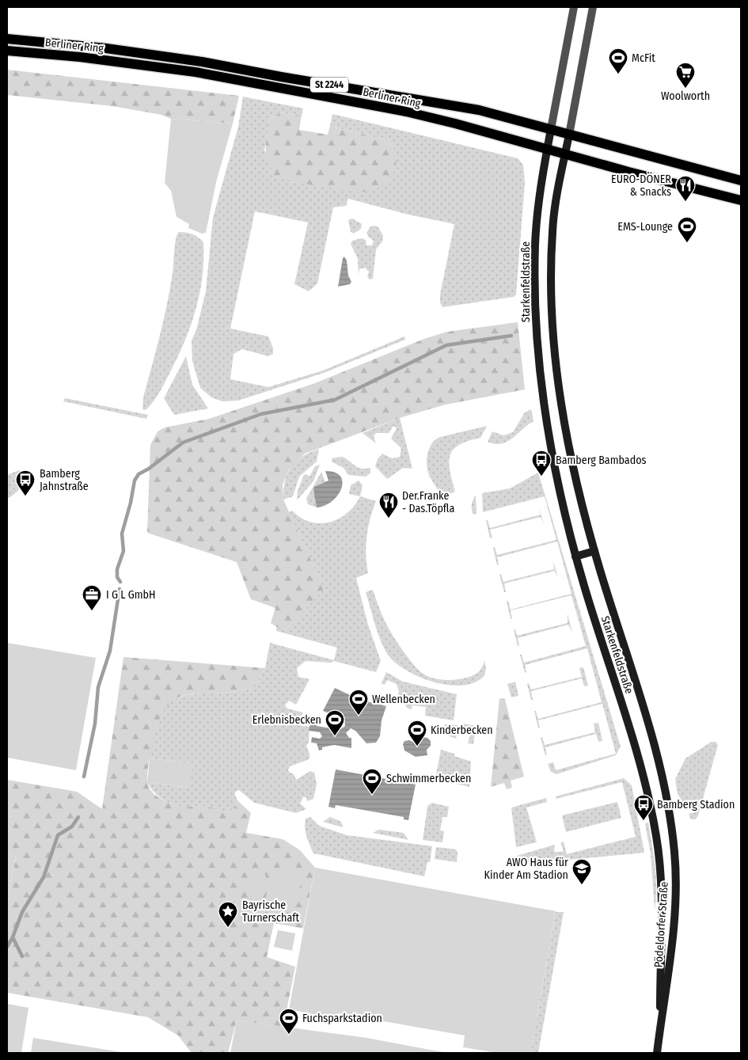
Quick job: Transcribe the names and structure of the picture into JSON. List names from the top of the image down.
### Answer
{
  "streets": {
    "main road": [
      "Berliner Ring",
      "St 2244",
      "Starkenfeldstraße",
      "Pödeldorfer Straße"
    ]
  },
  "crossings": [
    ["Berliner Ring", "Starkenfeldstraße"],
    ["Starkenfeldstraße", "Pödeldorfer Straße"]
  ],
  "places": {
    "sports": [
      "McFit",
      "EMS-Lounge",
      "Wellenbecken",
      "Erlebnisbecken",
      "Kinderbecken",
      "Schwimmerbecken",
      "Fuchsparkstadion"
    ],
    "supermarket": ["Woolworth"],
    "restaurant": ["EURO-DÖNER & Snacks", "Der.Franke - Das.Töpfla"],
    "bus stop": ["Bamberg Bambados", "Bamberg Jahnstraße", "Bamberg Stadion"],
    "office": ["I G L GmbH"],
    "school or university": ["AWO Haus für Kinder Am Stadion"],
    "place": ["Bayrische Turnerschaft"]
  }
}
